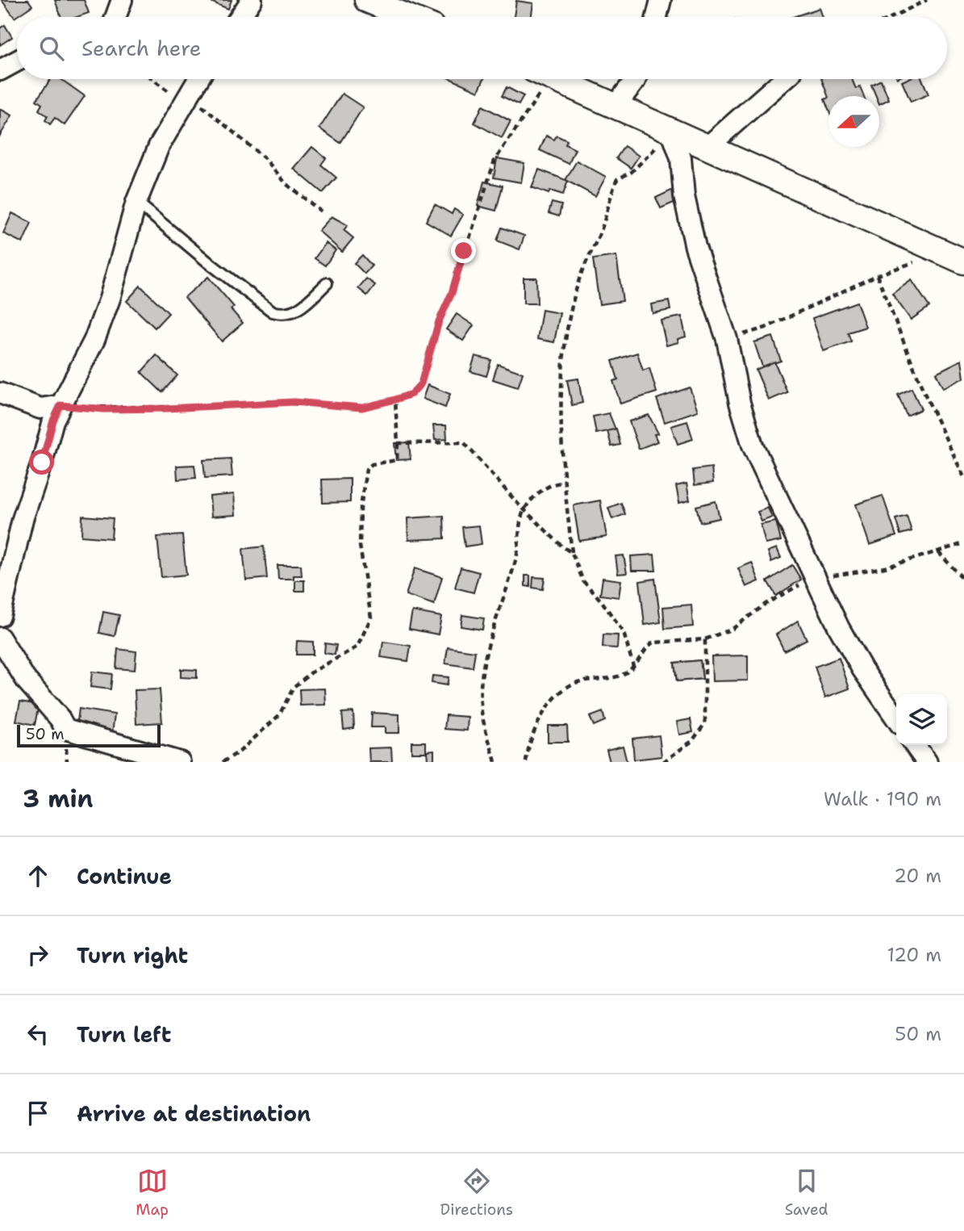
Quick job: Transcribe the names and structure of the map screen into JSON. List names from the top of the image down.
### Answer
{
  "scale_bar": "50 m",
  "north": "left",
  "page": {
    "search": "Search here",
    "scale": "50 m",
    "heading": ["3 min", "Walk · 190 m"],
    "list": [
      ["Continue", "20 m"],
      ["Turn right", "120 m"],
      ["Turn left", "50 m"],
      "Arrive at destination"
    ],
    "nav": ["Map", "Directions", "Saved"]
  }
}
